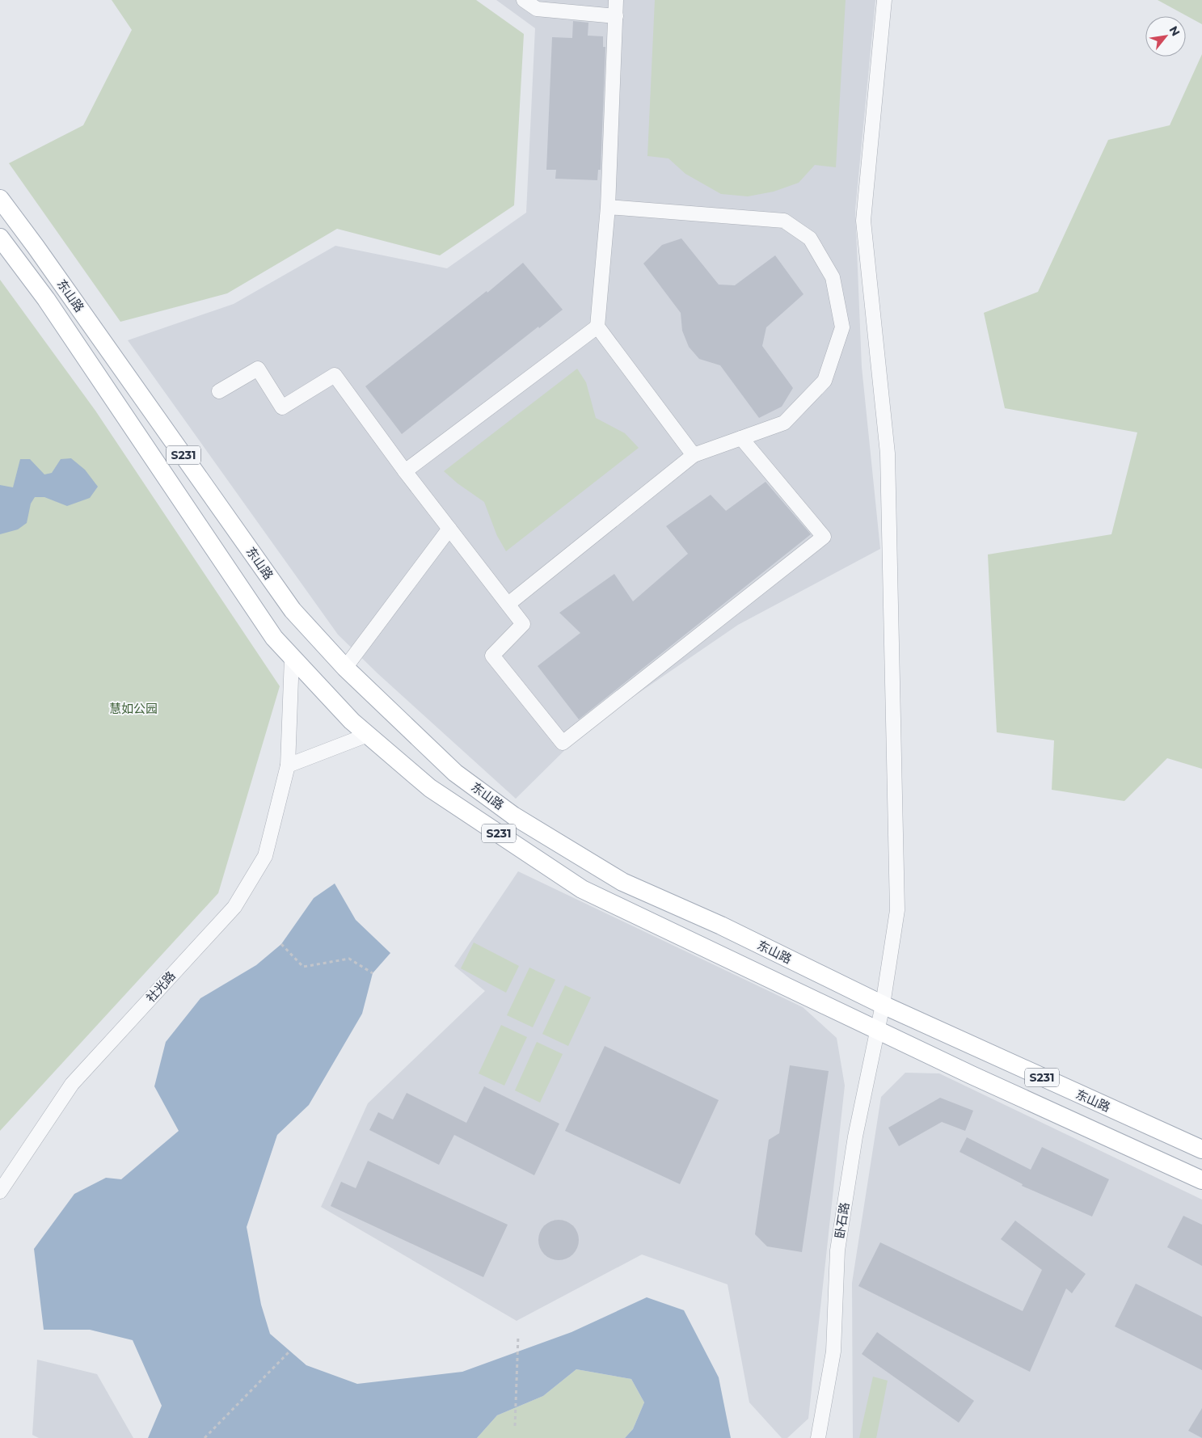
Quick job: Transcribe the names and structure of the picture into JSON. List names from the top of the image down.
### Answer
{
  "streets": {
    "main road": ["东山路", "S231"],
    "street": ["社光路", "卧石路"]
  },
  "crossings": [
    ["东山路", "社光路"],
    ["东山路", "卧石路"]
  ],
  "parks": ["慧如公园"],
  "north": "top right"
}
